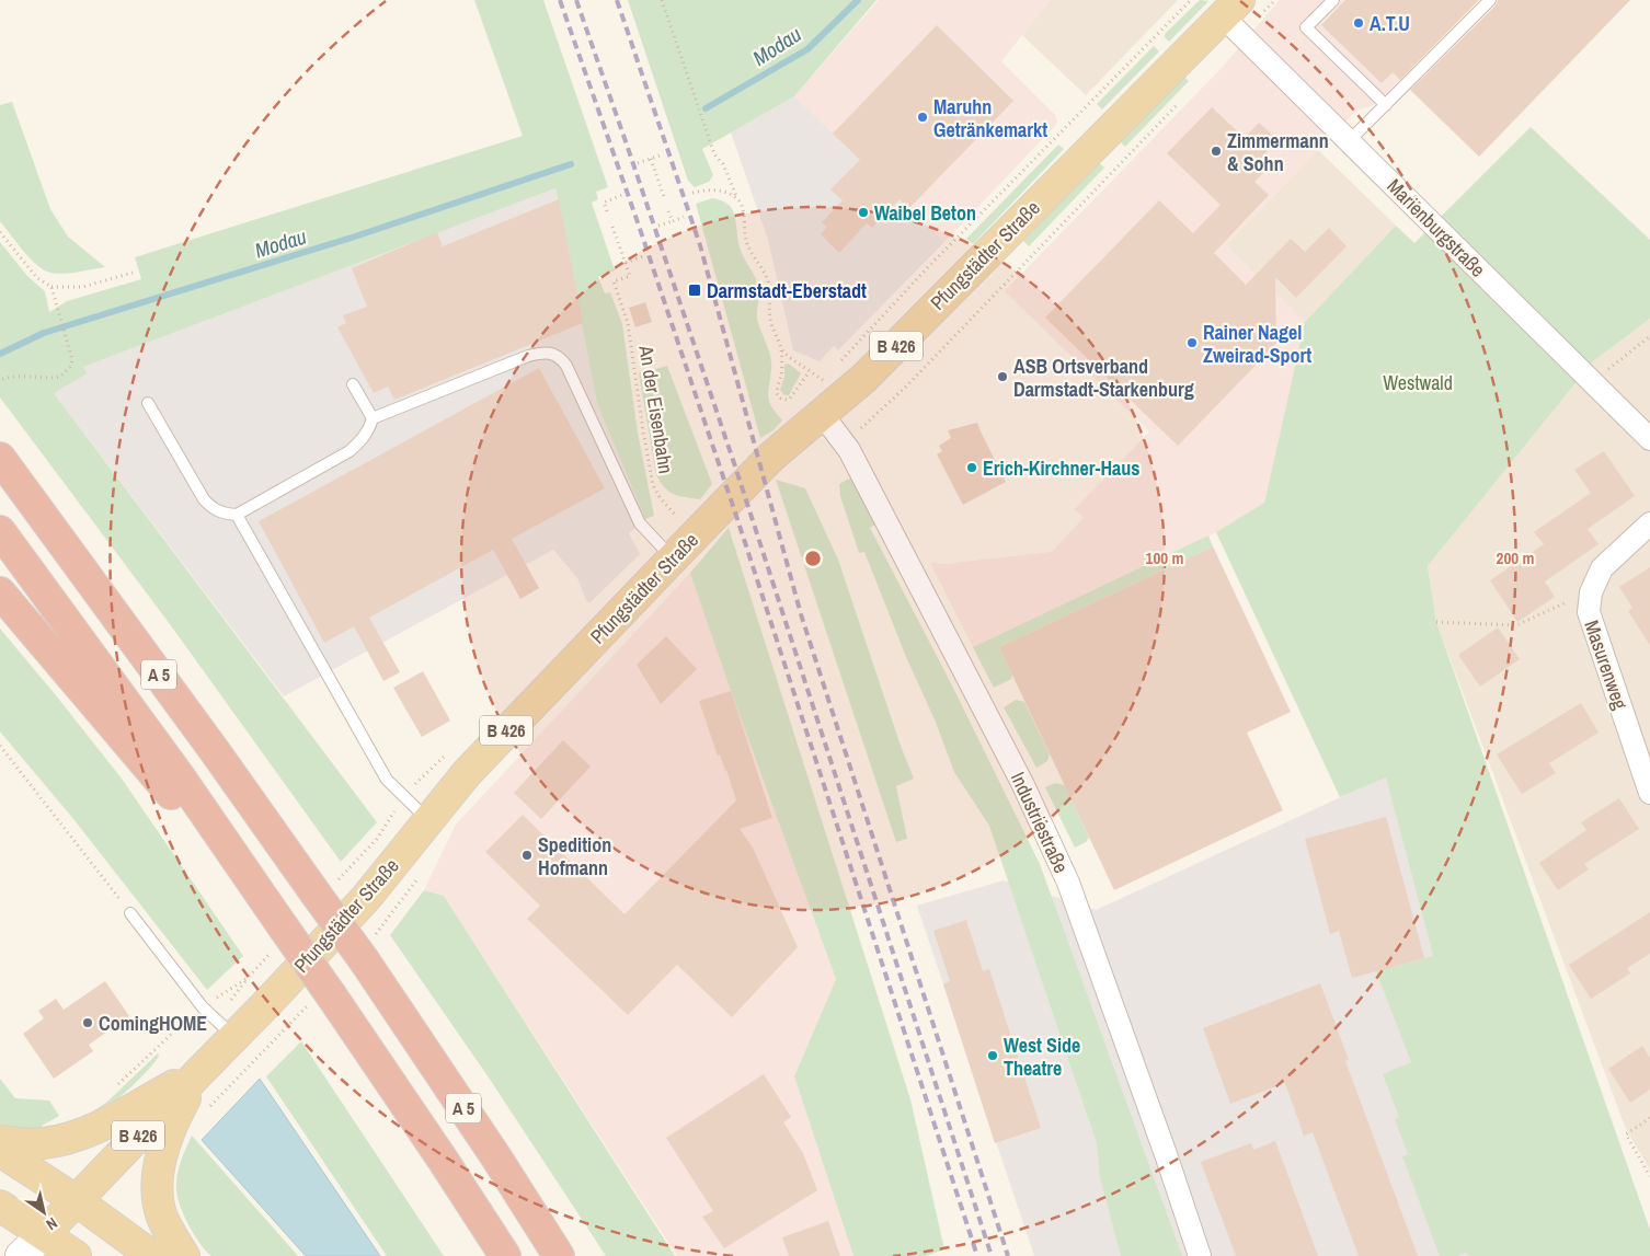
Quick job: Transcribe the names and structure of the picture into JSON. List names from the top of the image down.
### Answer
{
  "streets": {
    "highway": ["A 5"],
    "main road": ["Pfungstädter Straße", "B 426"],
    "street": ["Marienburgstraße", "Masurenweg", "Industriestraße"],
    "path": ["An der Eisenbahn"]
  },
  "crossings": [
    ["Marienburgstraße", "Pfungstädter Straße"],
    ["Pfungstädter Straße", "B 426"],
    ["Pfungstädter Straße", "Industriestraße"]
  ],
  "water": ["Modau"],
  "parks": ["Westwald"],
  "places": {
    "other": [
      "A.T.U",
      "Maruhn Getränkemarkt",
      "Zimmermann & Sohn",
      "Waibel Beton",
      "Rainer Nagel Zweirad-Sport",
      "ASB Ortsverband Darmstadt-Starkenburg",
      "Erich-Kirchner-Haus",
      "Spedition Hofmann",
      "ComingHOME",
      "West Side Theatre"
    ],
    "transit": ["Darmstadt-Eberstadt"]
  },
  "north": "bottom right",
  "rings": ["100 m", "200 m"]
}
